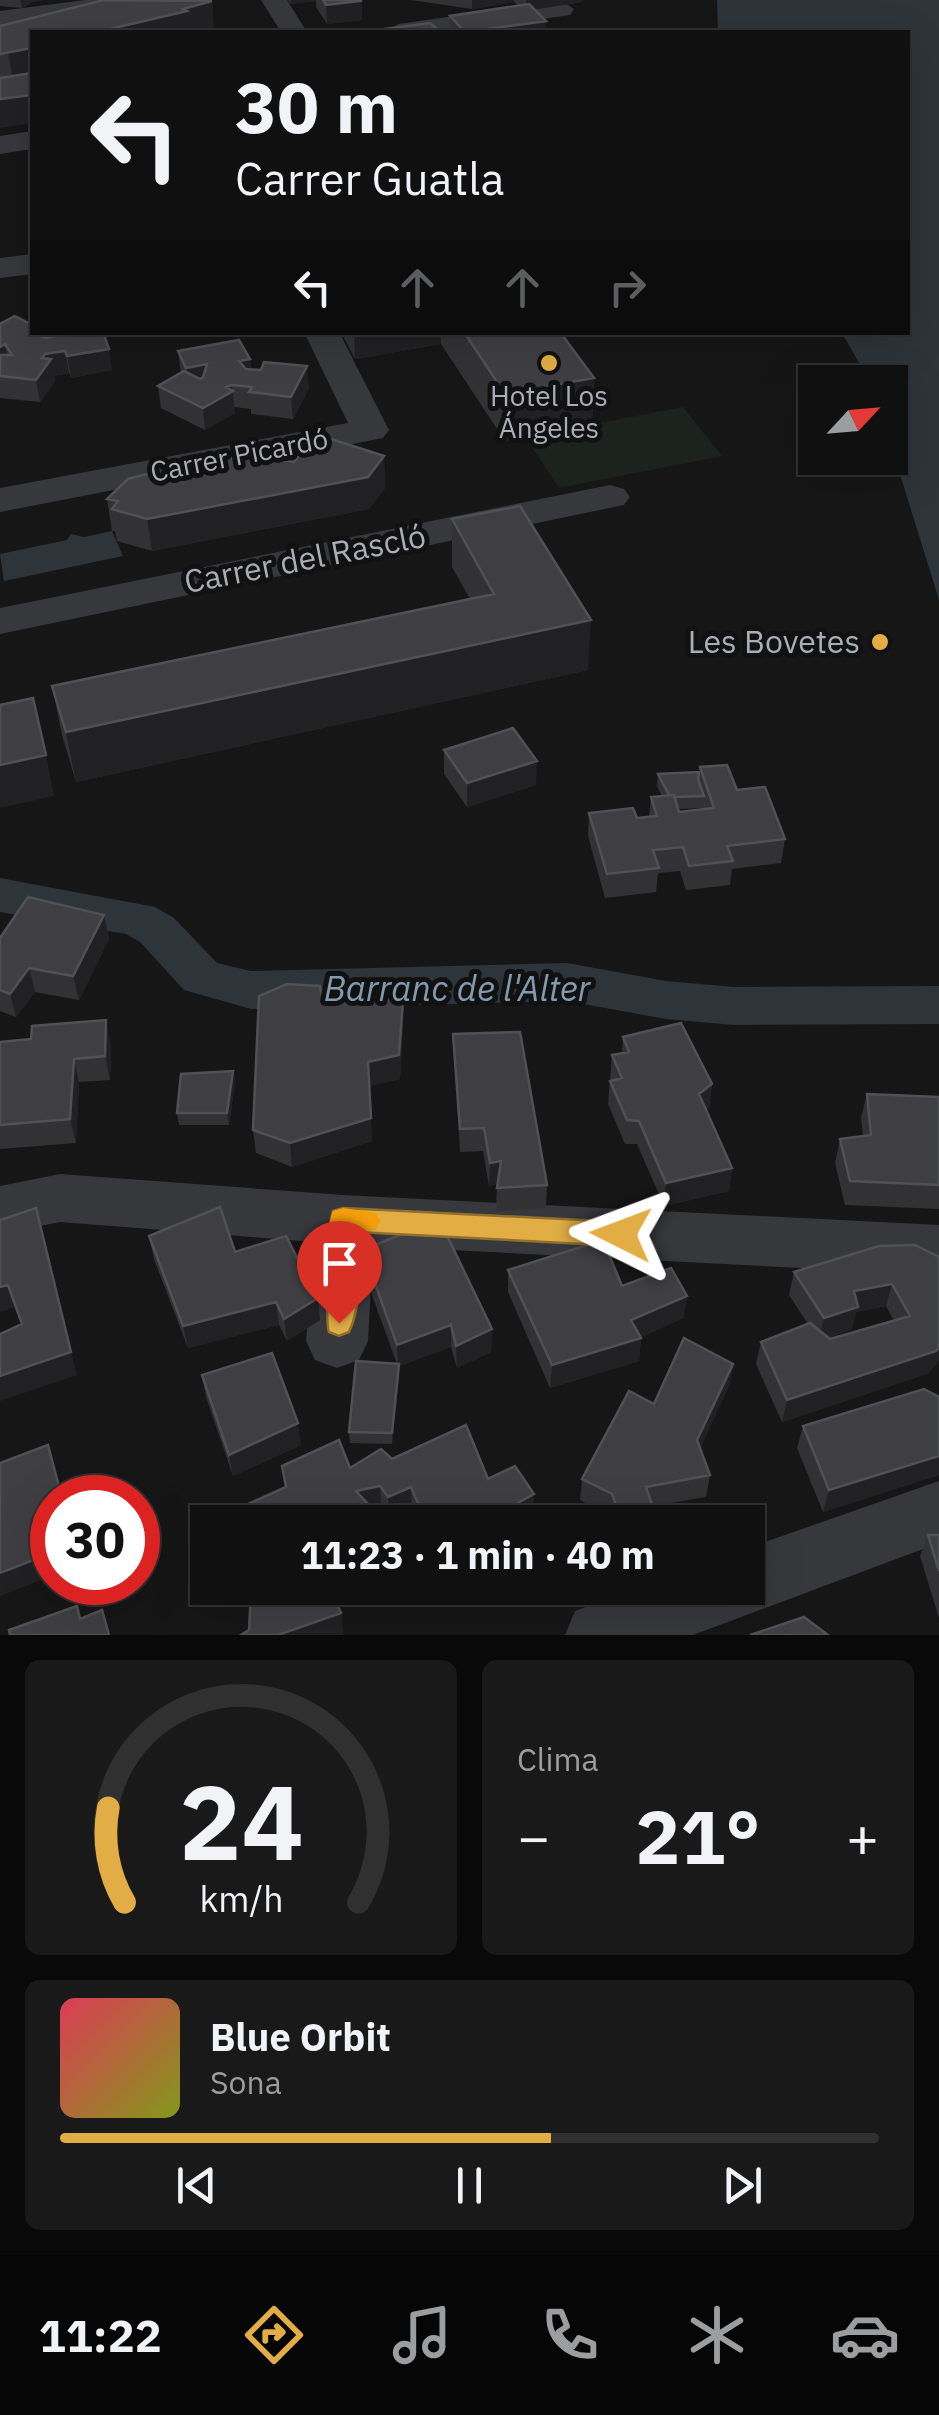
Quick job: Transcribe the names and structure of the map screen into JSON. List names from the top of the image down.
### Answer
{
  "streets": {
    "street": ["Carrer Picardó", "Carrer del Rascló"]
  },
  "water": ["Barranc de l'Alter"],
  "places": ["Hotel Los Ángeles", "Les Bovetes"],
  "north": "top right",
  "page": {
    "turn": ["30 m", "Carrer Guatla"],
    "limit": "30",
    "trip": "11:23 · 1 min · 40 m",
    "tile": "Clima",
    "heat": ["−", "21°", "+"],
    "song": ["Blue Orbit", "Sona"],
    "tabs": "11:22",
    "gauge": ["24", "km/h"]
  }
}
